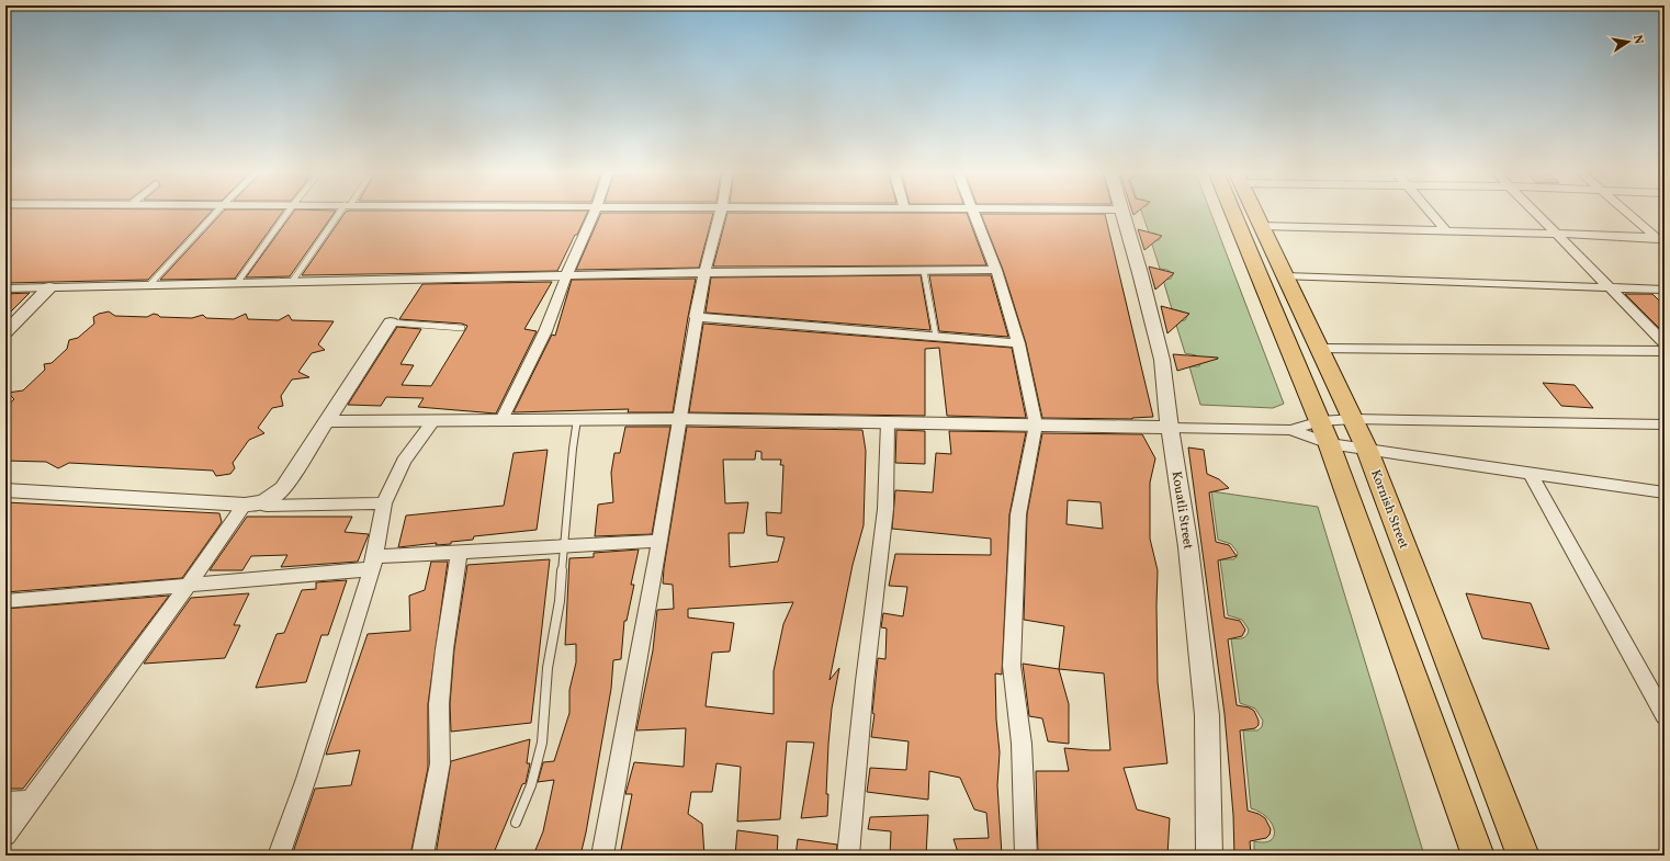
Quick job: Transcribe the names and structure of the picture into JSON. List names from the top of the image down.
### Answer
{
  "streets": {
    "main road": ["Kornish Street"],
    "street": ["Kouatli Street"]
  },
  "north": "right"
}
